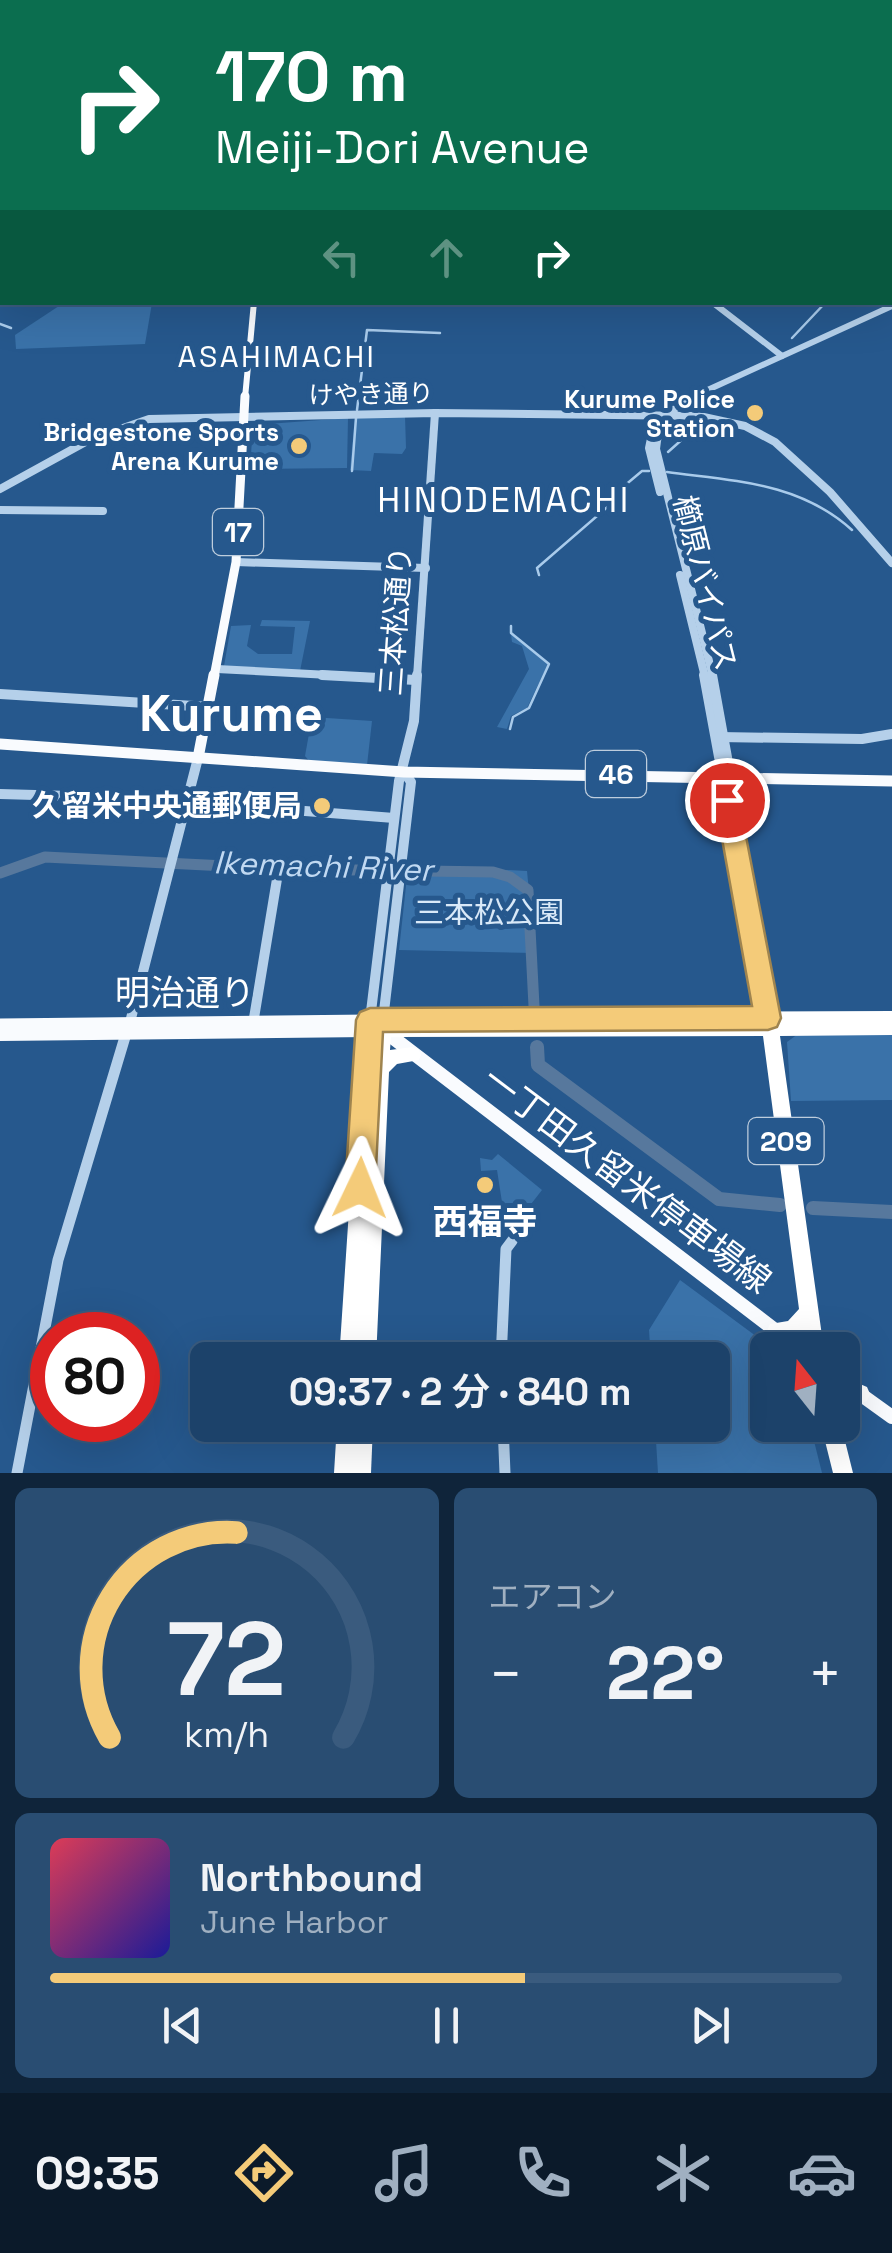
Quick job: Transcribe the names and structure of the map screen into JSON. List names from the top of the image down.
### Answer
{
  "streets": {
    "highway": ["209"],
    "main road": [
      "17",
      "46",
      "明治通り",
      "一丁田久留米停車場線"
    ],
    "street": ["けやき通り", "櫛原バイパス", "三本松通り"]
  },
  "crossings": [
    ["けやき通り", "17"],
    ["けやき通り", "櫛原バイパス"],
    ["けやき通り", "三本松通り"],
    ["17", "46"],
    ["櫛原バイパス", "46"],
    ["櫛原バイパス", "209"],
    ["三本松通り", "46"],
    ["三本松通り", "明治通り"],
    ["三本松通り", "一丁田久留米停車場線"],
    ["明治通り", "一丁田久留米停車場線"]
  ],
  "districts": ["ASAHIMACHI", "HINODEMACHI", "Kurume"],
  "water": ["Ikemachi River"],
  "parks": ["三本松公園"],
  "places": [
    "Kurume Police Station",
    "Bridgestone Sports Arena Kurume",
    "久留米中央通郵便局",
    "西福寺"
  ],
  "north": "top",
  "page": {
    "turn": ["170 m", "Meiji-Dori Avenue"],
    "limit": "80",
    "trip": "09:37 · 2 分 · 840 m",
    "tile": "エアコン",
    "heat": ["−", "22°", "+"],
    "song": ["Northbound", "June Harbor"],
    "tabs": "09:35",
    "gauge": ["72", "km/h"]
  }
}
